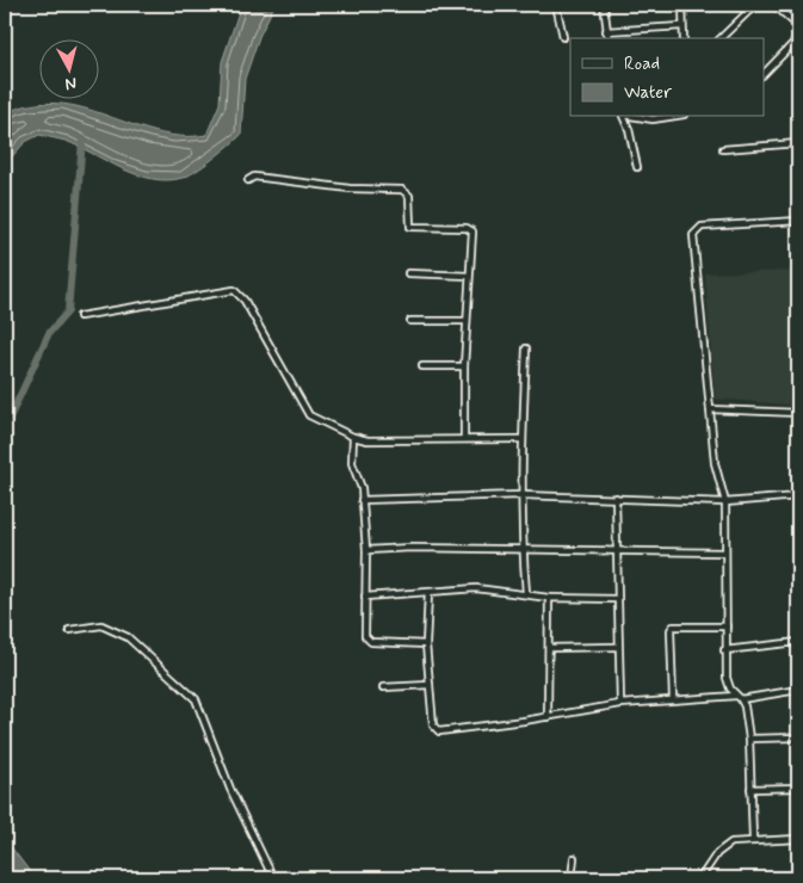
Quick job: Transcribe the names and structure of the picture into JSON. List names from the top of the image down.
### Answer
{
  "legend": ["Road", "Water"],
  "north": "bottom"
}
